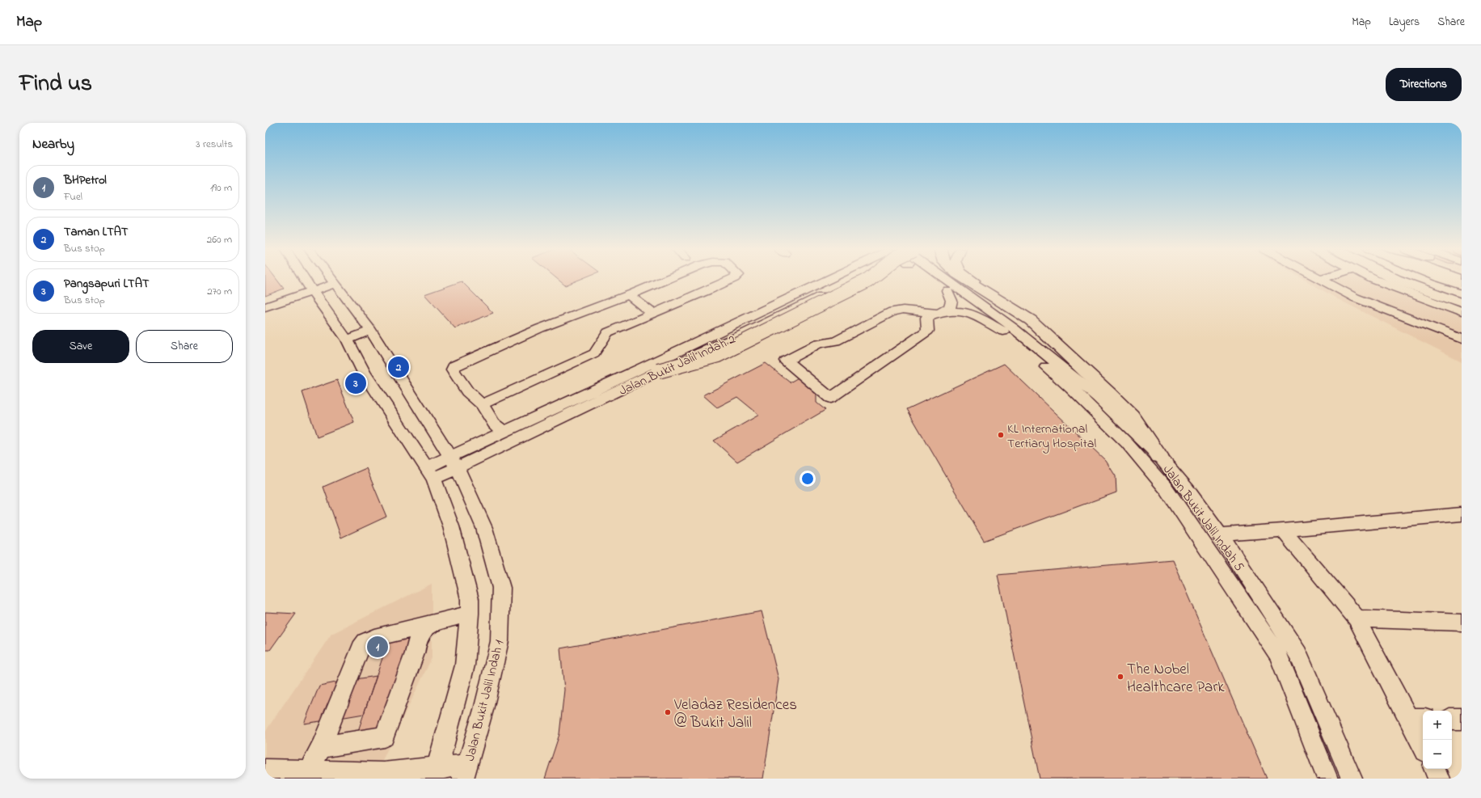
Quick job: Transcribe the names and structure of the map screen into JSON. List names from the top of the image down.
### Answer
{
  "streets": {
    "street": ["Jalan Bukit Jalil Indah 2", "Jalan Bukit Jalil Indah 5", "Jalan Bukit Jalil Indah 1"]
  },
  "crossings": [
    ["Jalan Bukit Jalil Indah 2", "Jalan Bukit Jalil Indah 1"]
  ],
  "places": ["KL International Tertiary Hospital", "The Nobel Healthcare Park", "Veladaz Residences @ Bukit Jalil"],
  "page": {
    "header": "Map",
    "nav": ["Map", "Layers", "Share"],
    "title": "Find us",
    "buttons": [
      "Directions",
      ["Save", "Share"]
    ],
    "heading": ["Nearby", "3 results"],
    "list": [
      {
        "mark": "1",
        "name": "BHPetrol",
        "note": "Fuel",
        "value": "190 m"
      },
      {
        "mark": "2",
        "name": "Taman LTAT",
        "note": "Bus stop",
        "value": "260 m"
      },
      {
        "mark": "3",
        "name": "Pangsapuri LTAT",
        "note": "Bus stop",
        "value": "270 m"
      }
    ],
    "pins": ["2", "3", "1"],
    "map_buttons": ["+", "−"]
  }
}
